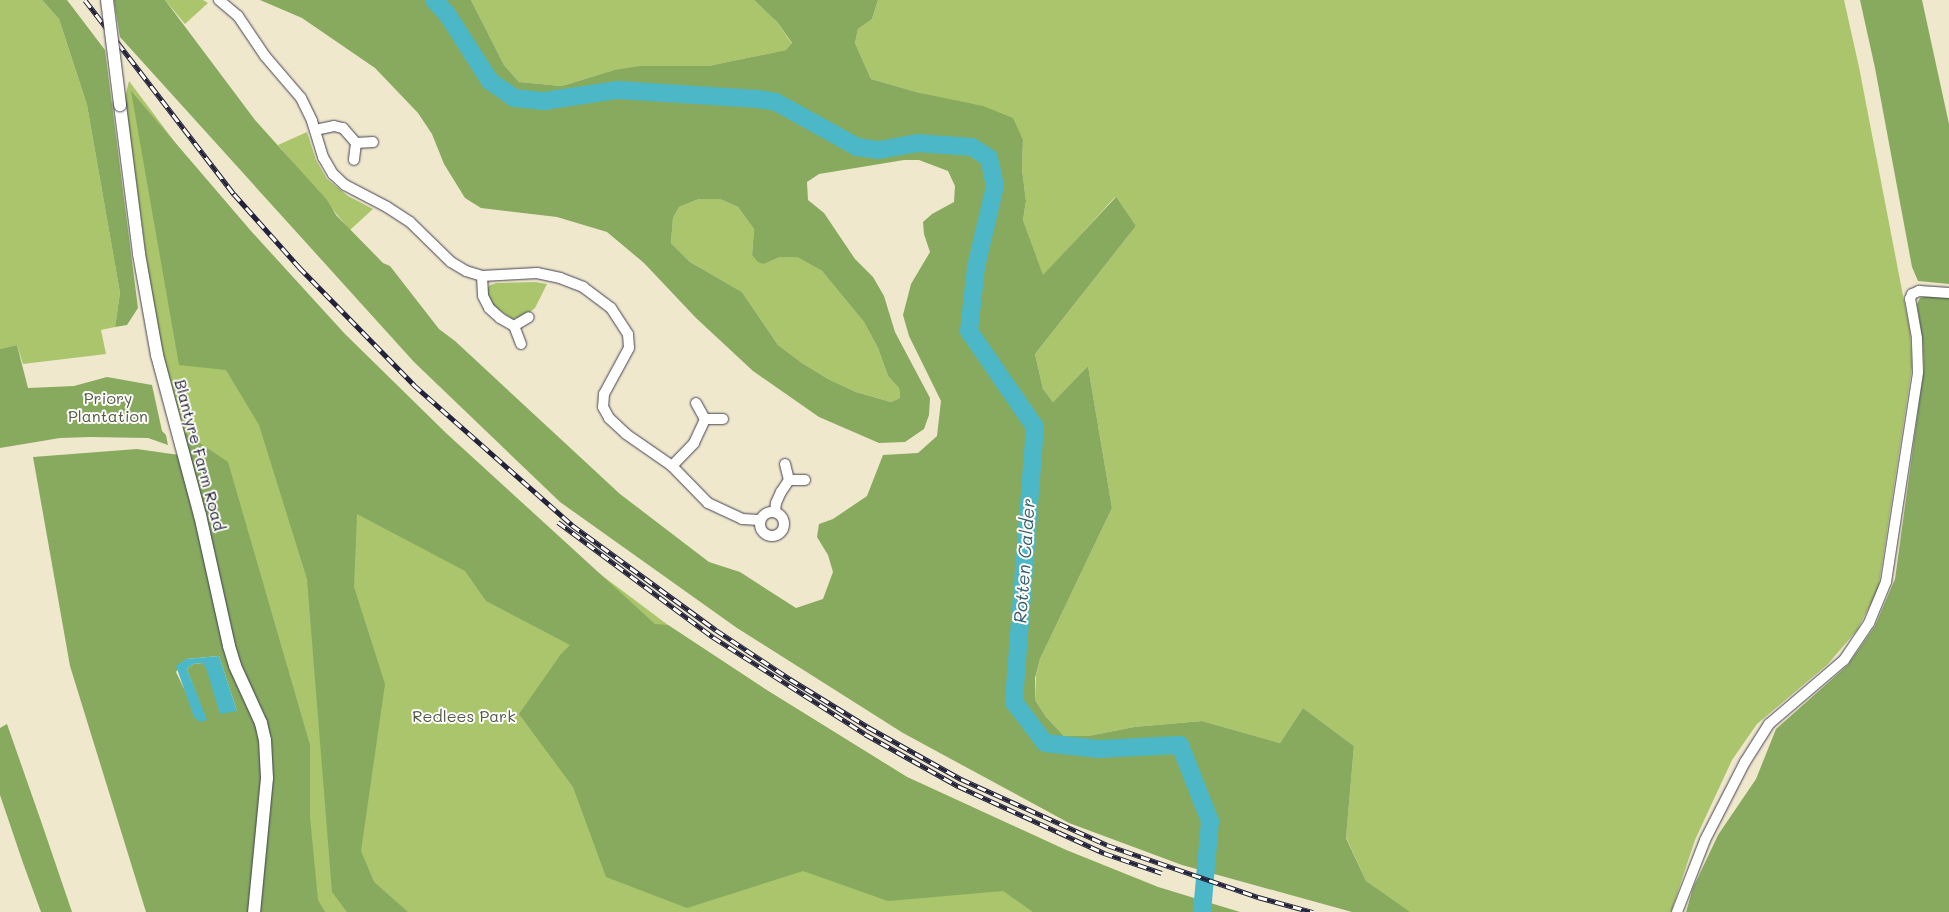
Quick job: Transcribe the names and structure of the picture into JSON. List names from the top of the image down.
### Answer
{
  "streets": {
    "main road": ["Blantyre Farm Road"]
  },
  "water": ["Rotten Calder"],
  "parks": ["Priory Plantation", "Redlees Park"]
}
